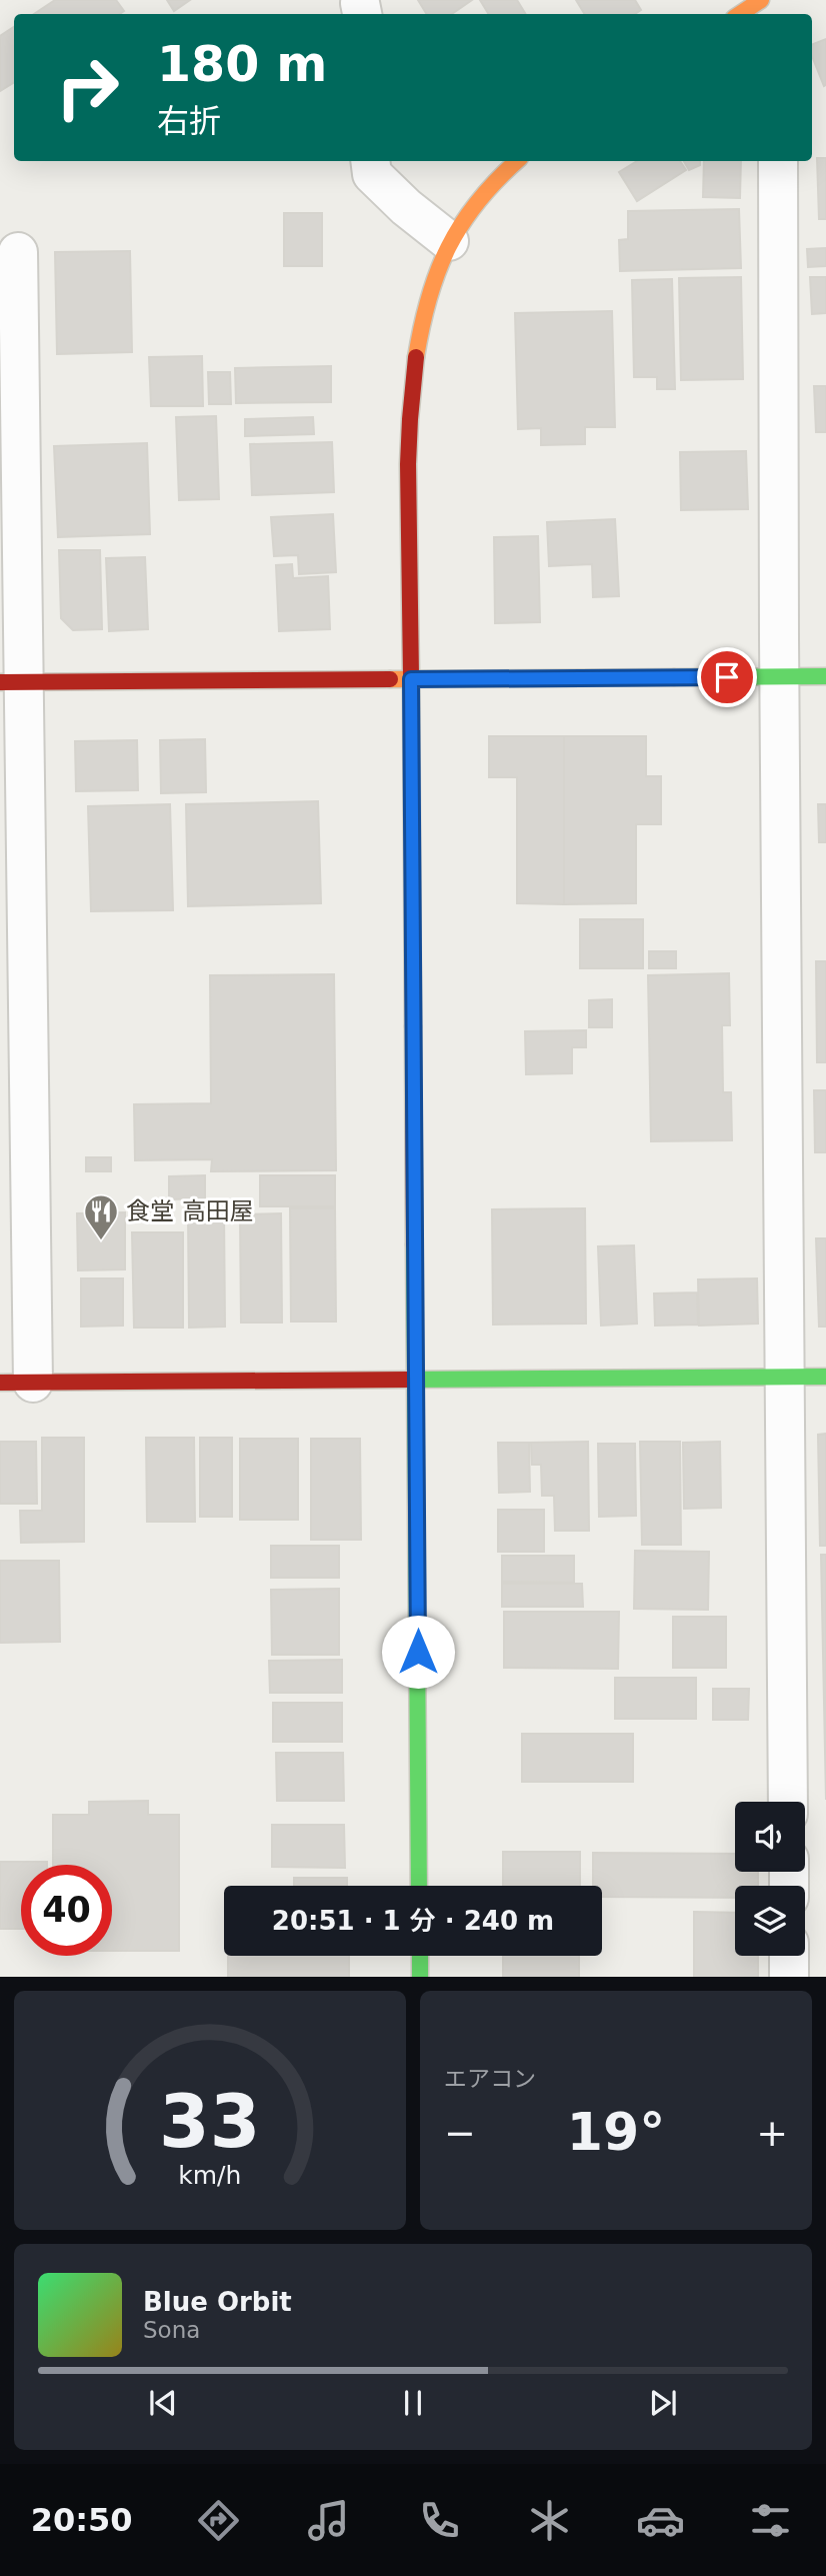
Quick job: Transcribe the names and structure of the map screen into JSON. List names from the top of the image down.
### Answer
{
  "places": {
    "restaurant": ["食堂 高田屋"]
  },
  "page": {
    "turn": ["180 m", "右折"],
    "limit": "40",
    "trip": "20:51 · 1 分 · 240 m",
    "tile": "エアコン",
    "heat": ["−", "19°", "+"],
    "song": ["Blue Orbit", "Sona"],
    "tabs": "20:50",
    "gauge": ["33", "km/h"]
  }
}
